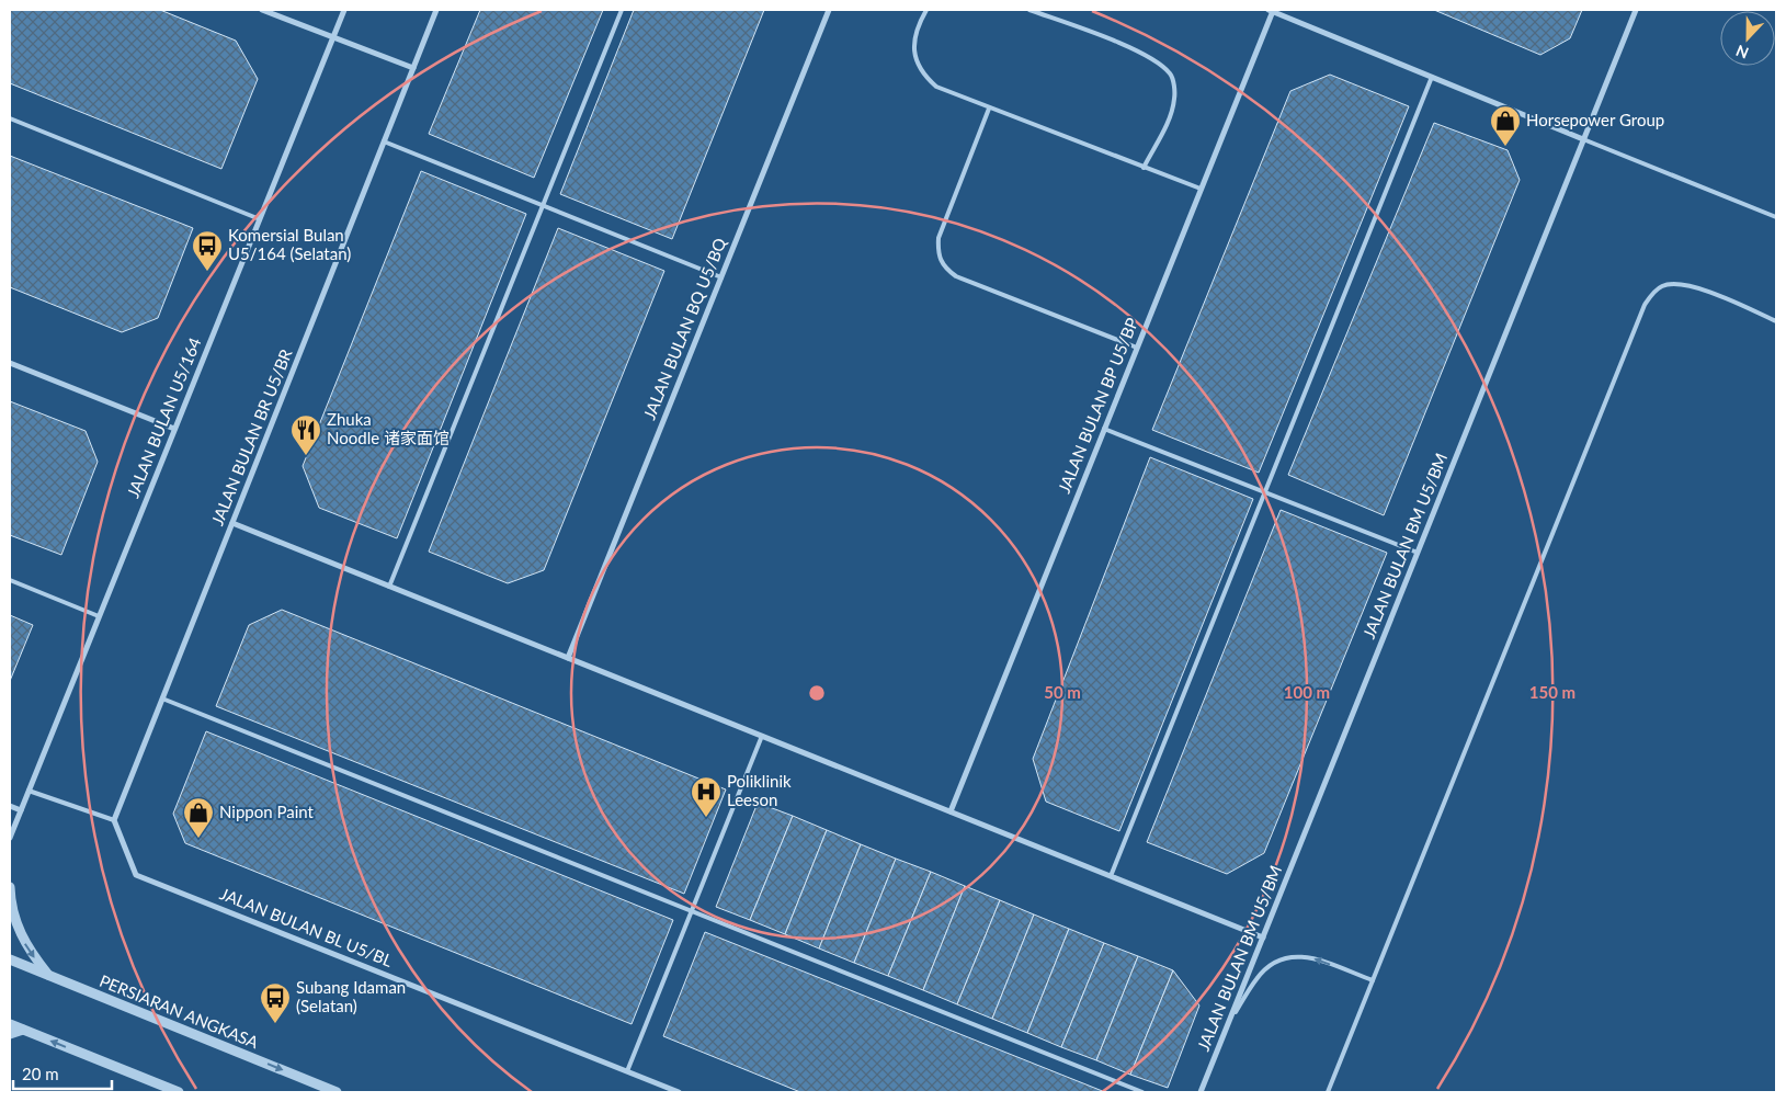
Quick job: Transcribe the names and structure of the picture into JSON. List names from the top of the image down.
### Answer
{
  "streets": {
    "street": [
      "JALAN BULAN BQ U5/BQ",
      "JALAN BULAN BP U5/BP",
      "JALAN BULAN U5/164",
      "JALAN BULAN BR U5/BR",
      "JALAN BULAN BM U5/BM",
      "JALAN BULAN BL U5/BL",
      "PERSIARAN ANGKASA"
    ]
  },
  "crossings": [
    ["JALAN BULAN BR U5/BR", "JALAN BULAN BL U5/BL"]
  ],
  "places": {
    "shop": ["Horsepower Group", "Nippon Paint"],
    "bus stop": ["Komersial Bulan U5/164 (Selatan)", "Subang Idaman (Selatan)"],
    "restaurant": ["Zhuka Noodle 诸家面馆"],
    "hospital": ["Poliklinik Leeson"]
  },
  "scale_bar": "20 m",
  "north": "bottom",
  "rings": ["50 m", "100 m", "150 m"]
}
